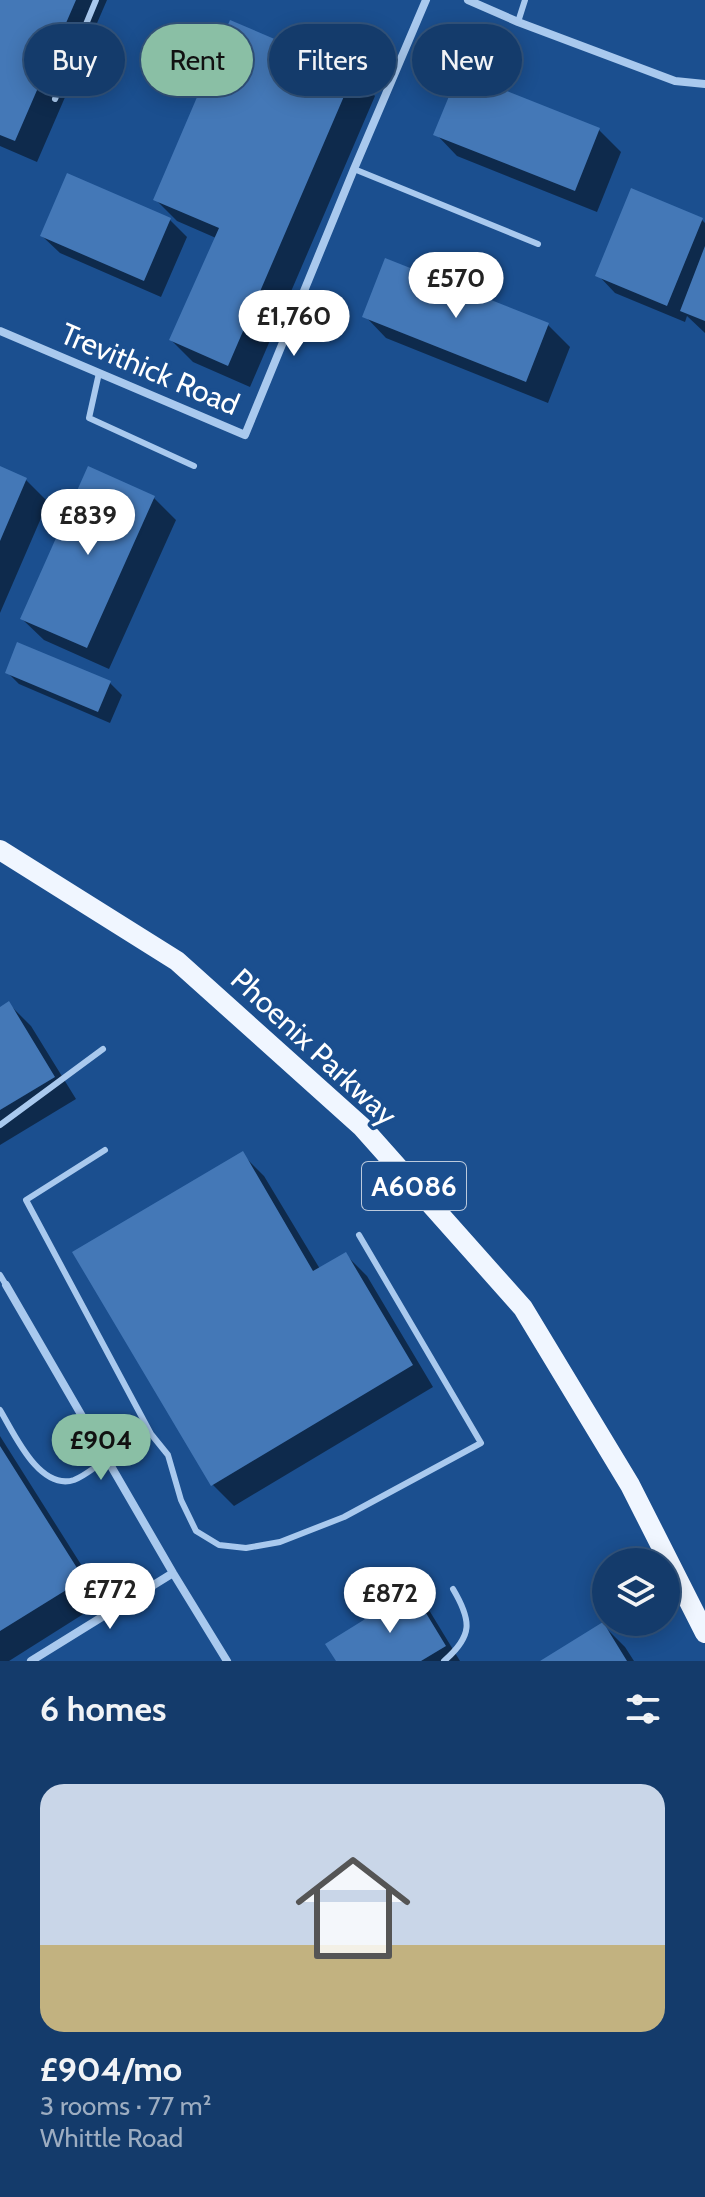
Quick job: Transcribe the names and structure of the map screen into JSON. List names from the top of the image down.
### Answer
{
  "streets": {
    "main road": ["Phoenix Parkway", "A6086"],
    "street": ["Trevithick Road"]
  },
  "page": {
    "chip": [
      "Buy",
      "Rent",
      "Filters",
      "New"
    ],
    "price": [
      "£570",
      "£1,760",
      "£839",
      "£904",
      "£772",
      "£872"
    ],
    "heading": "6 homes",
    "list": [
      {
        "name": "£904/mo",
        "note": "3 rooms · 77 m² · Whittle Road"
      }
    ]
  }
}
